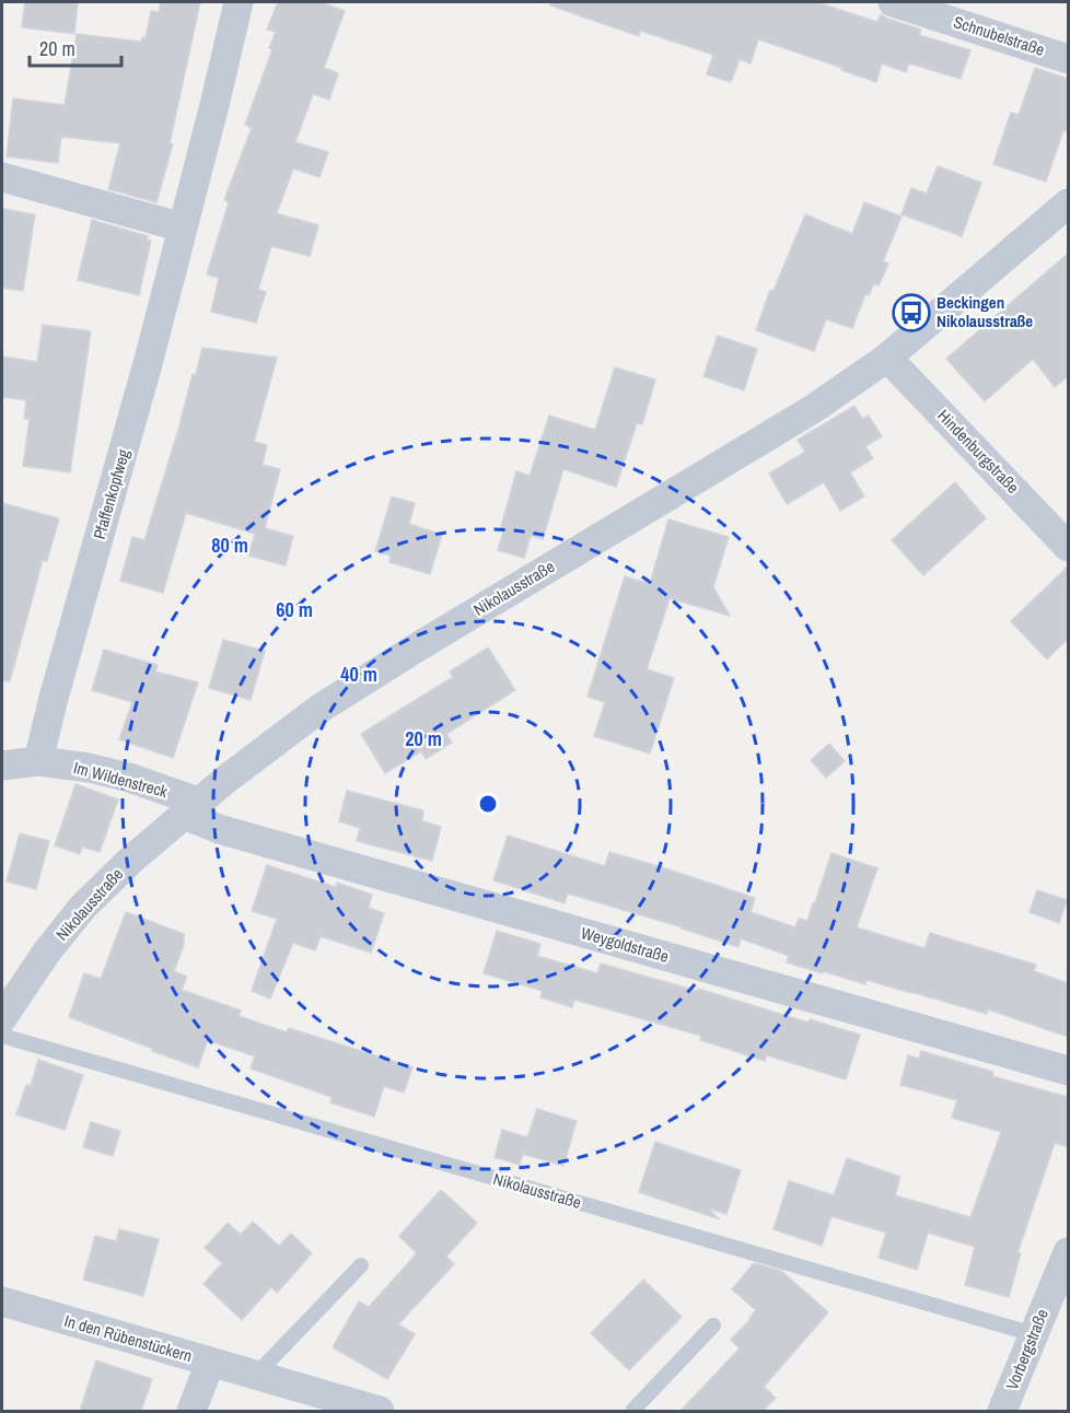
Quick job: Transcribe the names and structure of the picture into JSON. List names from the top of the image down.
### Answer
{
  "streets": {
    "street": [
      "Schnubelstraße",
      "Hindenburgstraße",
      "Pfaffenkopfweg",
      "Nikolausstraße",
      "Im Wildenstreck",
      "Weygoldstraße",
      "In den Rübenstückern",
      "Vorbergstraße"
    ]
  },
  "crossings": [
    ["Hindenburgstraße", "Nikolausstraße"],
    ["Pfaffenkopfweg", "Im Wildenstreck"],
    ["Nikolausstraße", "Im Wildenstreck"],
    ["Nikolausstraße", "Weygoldstraße"],
    ["Nikolausstraße", "Vorbergstraße"],
    ["Im Wildenstreck", "Weygoldstraße"]
  ],
  "places": {
    "bus stop": ["Beckingen Nikolausstraße"]
  },
  "scale_bar": "20 m",
  "rings": [
    "80 m",
    "60 m",
    "40 m",
    "20 m"
  ]
}
